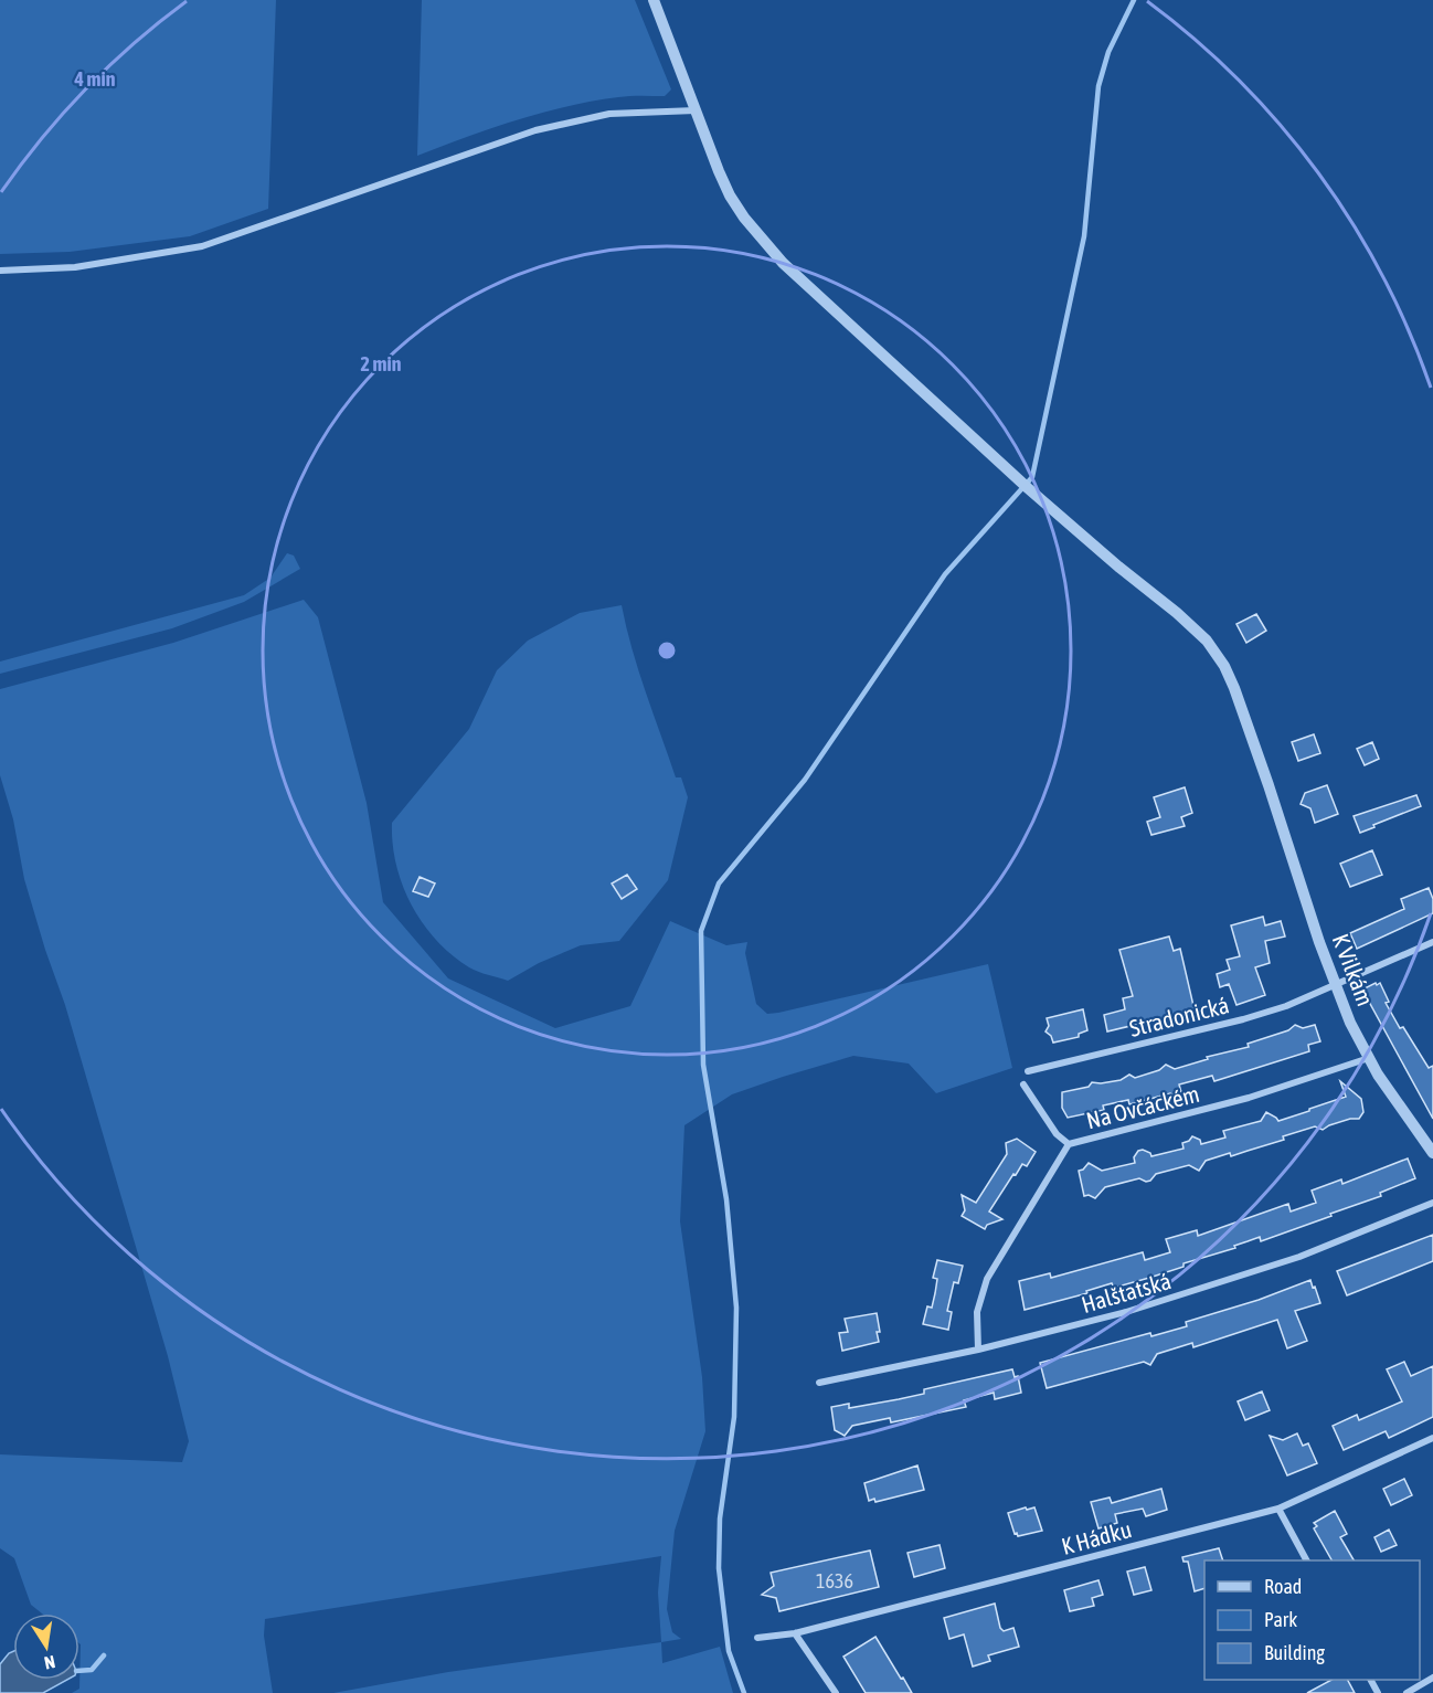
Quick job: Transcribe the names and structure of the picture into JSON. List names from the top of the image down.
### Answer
{
  "streets": {
    "street": [
      "K Vilkám",
      "Stradonická",
      "Na Ovčáckém",
      "Halštatská",
      "K Hádku"
    ]
  },
  "crossings": [
    ["K Vilkám", "Stradonická"],
    ["K Vilkám", "Na Ovčáckém"],
    ["Na Ovčáckém", "Halštatská"]
  ],
  "house_numbers": ["1636"],
  "legend": ["Road", "Park", "Building"],
  "north": "bottom",
  "rings": ["4 min", "2 min"]
}
